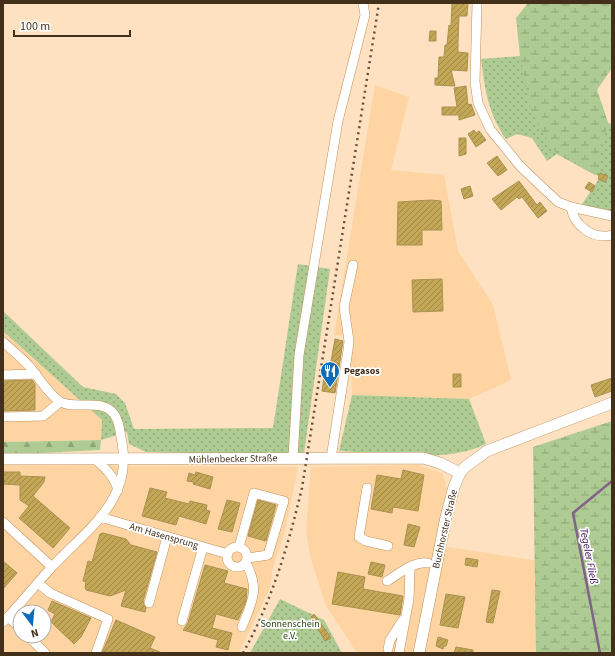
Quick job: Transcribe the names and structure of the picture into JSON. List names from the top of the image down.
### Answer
{
  "streets": {
    "main road": ["Mühlenbecker Straße", "Buchhorster Straße"],
    "street": ["Am Hasensprung"]
  },
  "crossings": [
    ["Mühlenbecker Straße", "Buchhorster Straße"]
  ],
  "water": ["Tegeler Fließ"],
  "parks": ["Sonnenschein e.V."],
  "places": {
    "restaurant": ["Pegasos"]
  },
  "scale_bar": "100 m",
  "north": "bottom"
}
